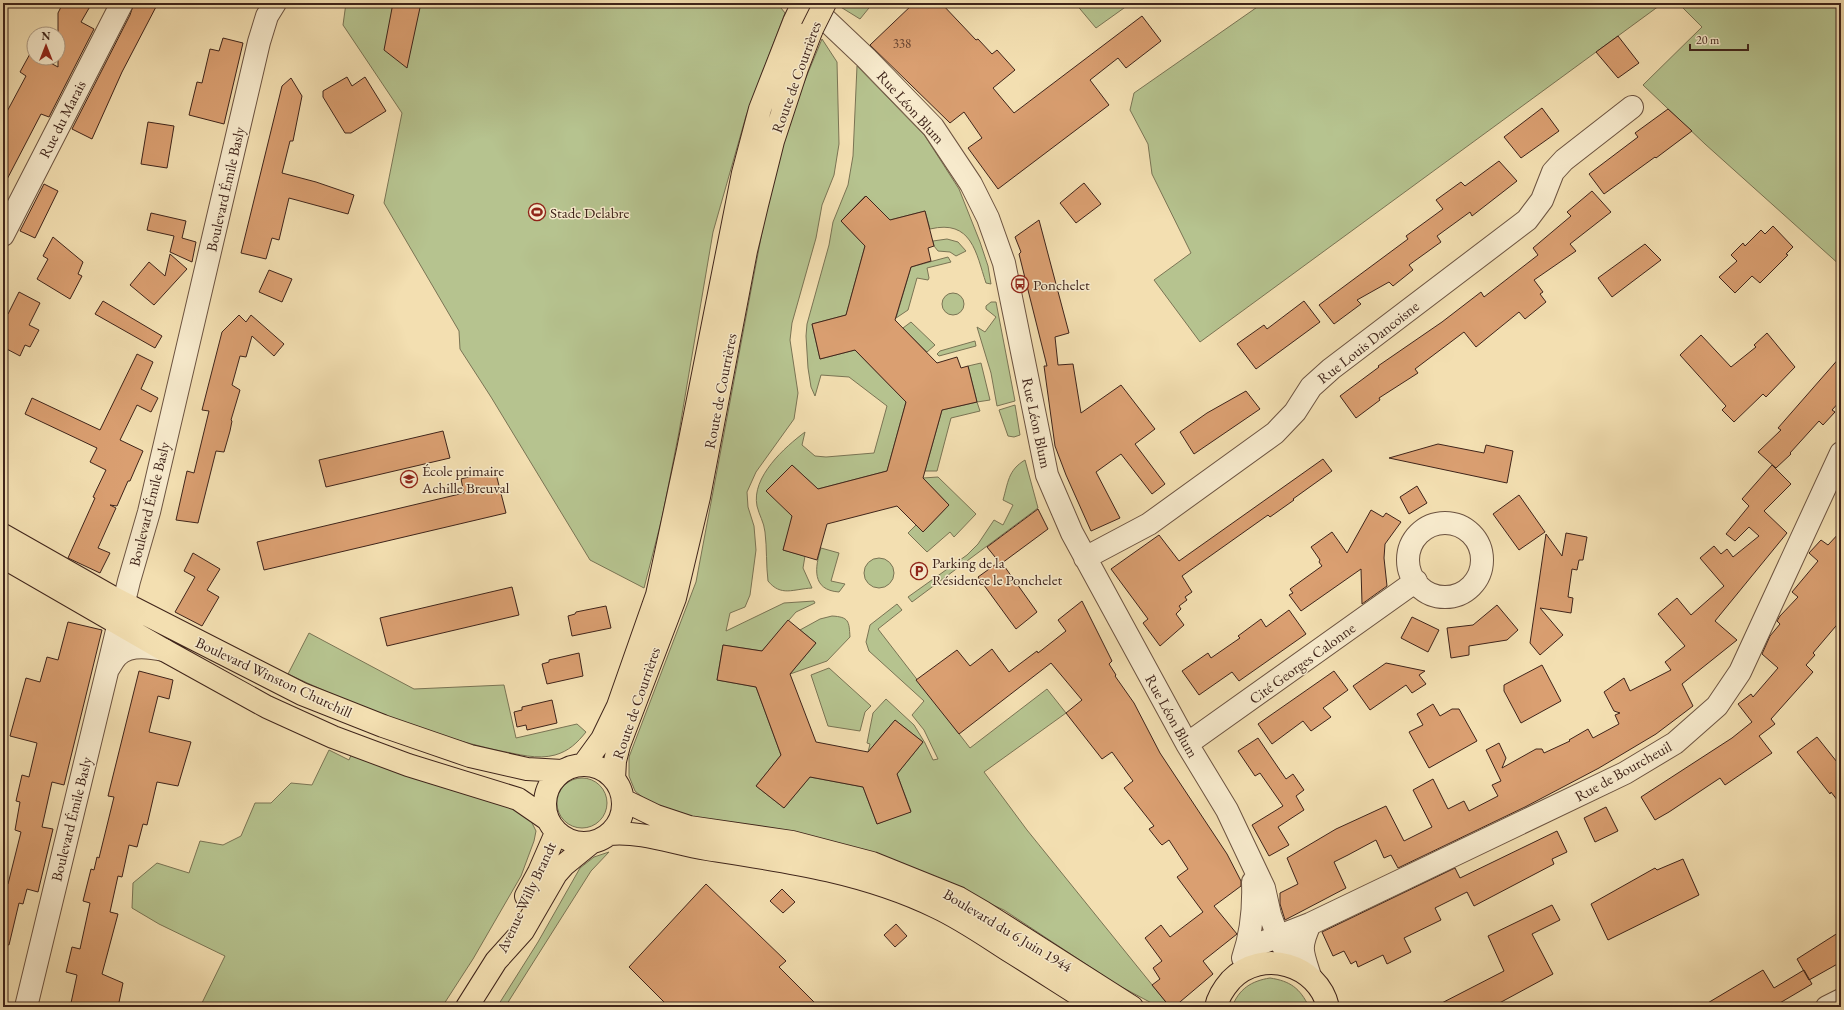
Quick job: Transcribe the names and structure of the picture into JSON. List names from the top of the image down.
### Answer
{
  "streets": {
    "main road": [
      "Route de Courrières",
      "Boulevard Winston Churchill",
      "Avenue Willy Brandt",
      "Boulevard du 6 Juin 1944"
    ],
    "street": [
      "Rue Léon Blum",
      "Rue du Marais",
      "Boulevard Émile Basly",
      "Rue Louis Dancoisne",
      "Cité Georges Calonne",
      "Rue de Bourcheuil"
    ]
  },
  "crossings": [
    ["Route de Courrières", "Boulevard Winston Churchill"],
    ["Route de Courrières", "Avenue Willy Brandt"],
    ["Route de Courrières", "Boulevard du 6 Juin 1944"],
    ["Rue Léon Blum", "Rue Louis Dancoisne"],
    ["Rue Léon Blum", "Cité Georges Calonne"],
    ["Rue Léon Blum", "Rue de Bourcheuil"],
    ["Boulevard Émile Basly", "Boulevard Winston Churchill"],
    ["Boulevard Winston Churchill", "Avenue Willy Brandt"],
    ["Boulevard Winston Churchill", "Boulevard du 6 Juin 1944"],
    ["Avenue Willy Brandt", "Boulevard du 6 Juin 1944"]
  ],
  "places": {
    "sports": ["Stade Delabre"],
    "bus stop": ["Ponchelet"],
    "school or university": ["École primaire Achille Breuval"],
    "parking": ["Parking de la Résidence le Ponchelet"]
  },
  "house_numbers": ["338"],
  "scale_bar": "20 m",
  "north": "top"
}
